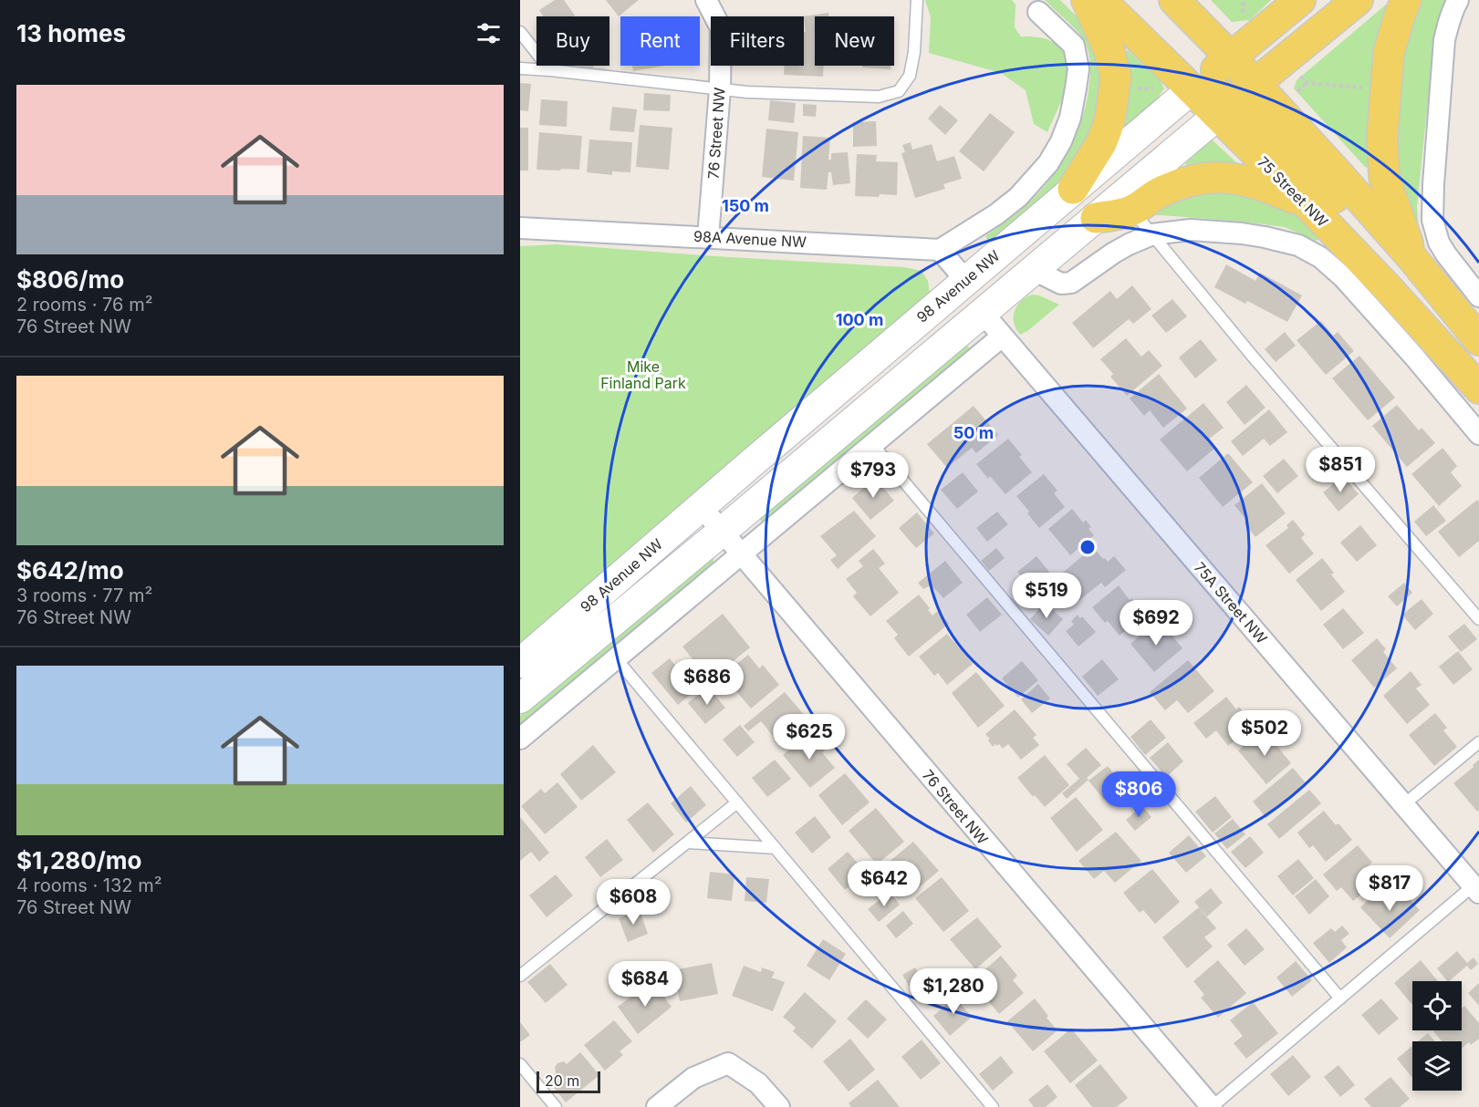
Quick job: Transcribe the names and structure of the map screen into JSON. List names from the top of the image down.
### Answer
{
  "streets": {
    "main road": ["75 Street NW", "98 Avenue NW"],
    "street": ["76 Street NW", "98A Avenue NW", "75A Street NW"]
  },
  "crossings": [
    ["76 Street NW", "98A Avenue NW"],
    ["76 Street NW", "98 Avenue NW"],
    ["75 Street NW", "98 Avenue NW"],
    ["98 Avenue NW", "75A Street NW"]
  ],
  "parks": ["Mike Finland Park"],
  "scale_bar": "20 m",
  "page": {
    "heading": "13 homes",
    "chip": [
      "Buy",
      "Rent",
      "Filters",
      "New"
    ],
    "list": [
      {
        "name": "$806/mo",
        "note": "2 rooms · 76 m² · 76 Street NW"
      },
      {
        "name": "$642/mo",
        "note": "3 rooms · 77 m² · 76 Street NW"
      },
      {
        "name": "$1,280/mo",
        "note": "4 rooms · 132 m² · 76 Street NW"
      }
    ],
    "price": [
      "$851",
      "$793",
      "$519",
      "$692",
      "$686",
      "$502",
      "$625",
      "$806",
      "$642",
      "$817",
      "$608",
      "$684",
      "$1,280"
    ],
    "scale": "20 m"
  },
  "rings": ["150 m", "100 m", "50 m"]
}
